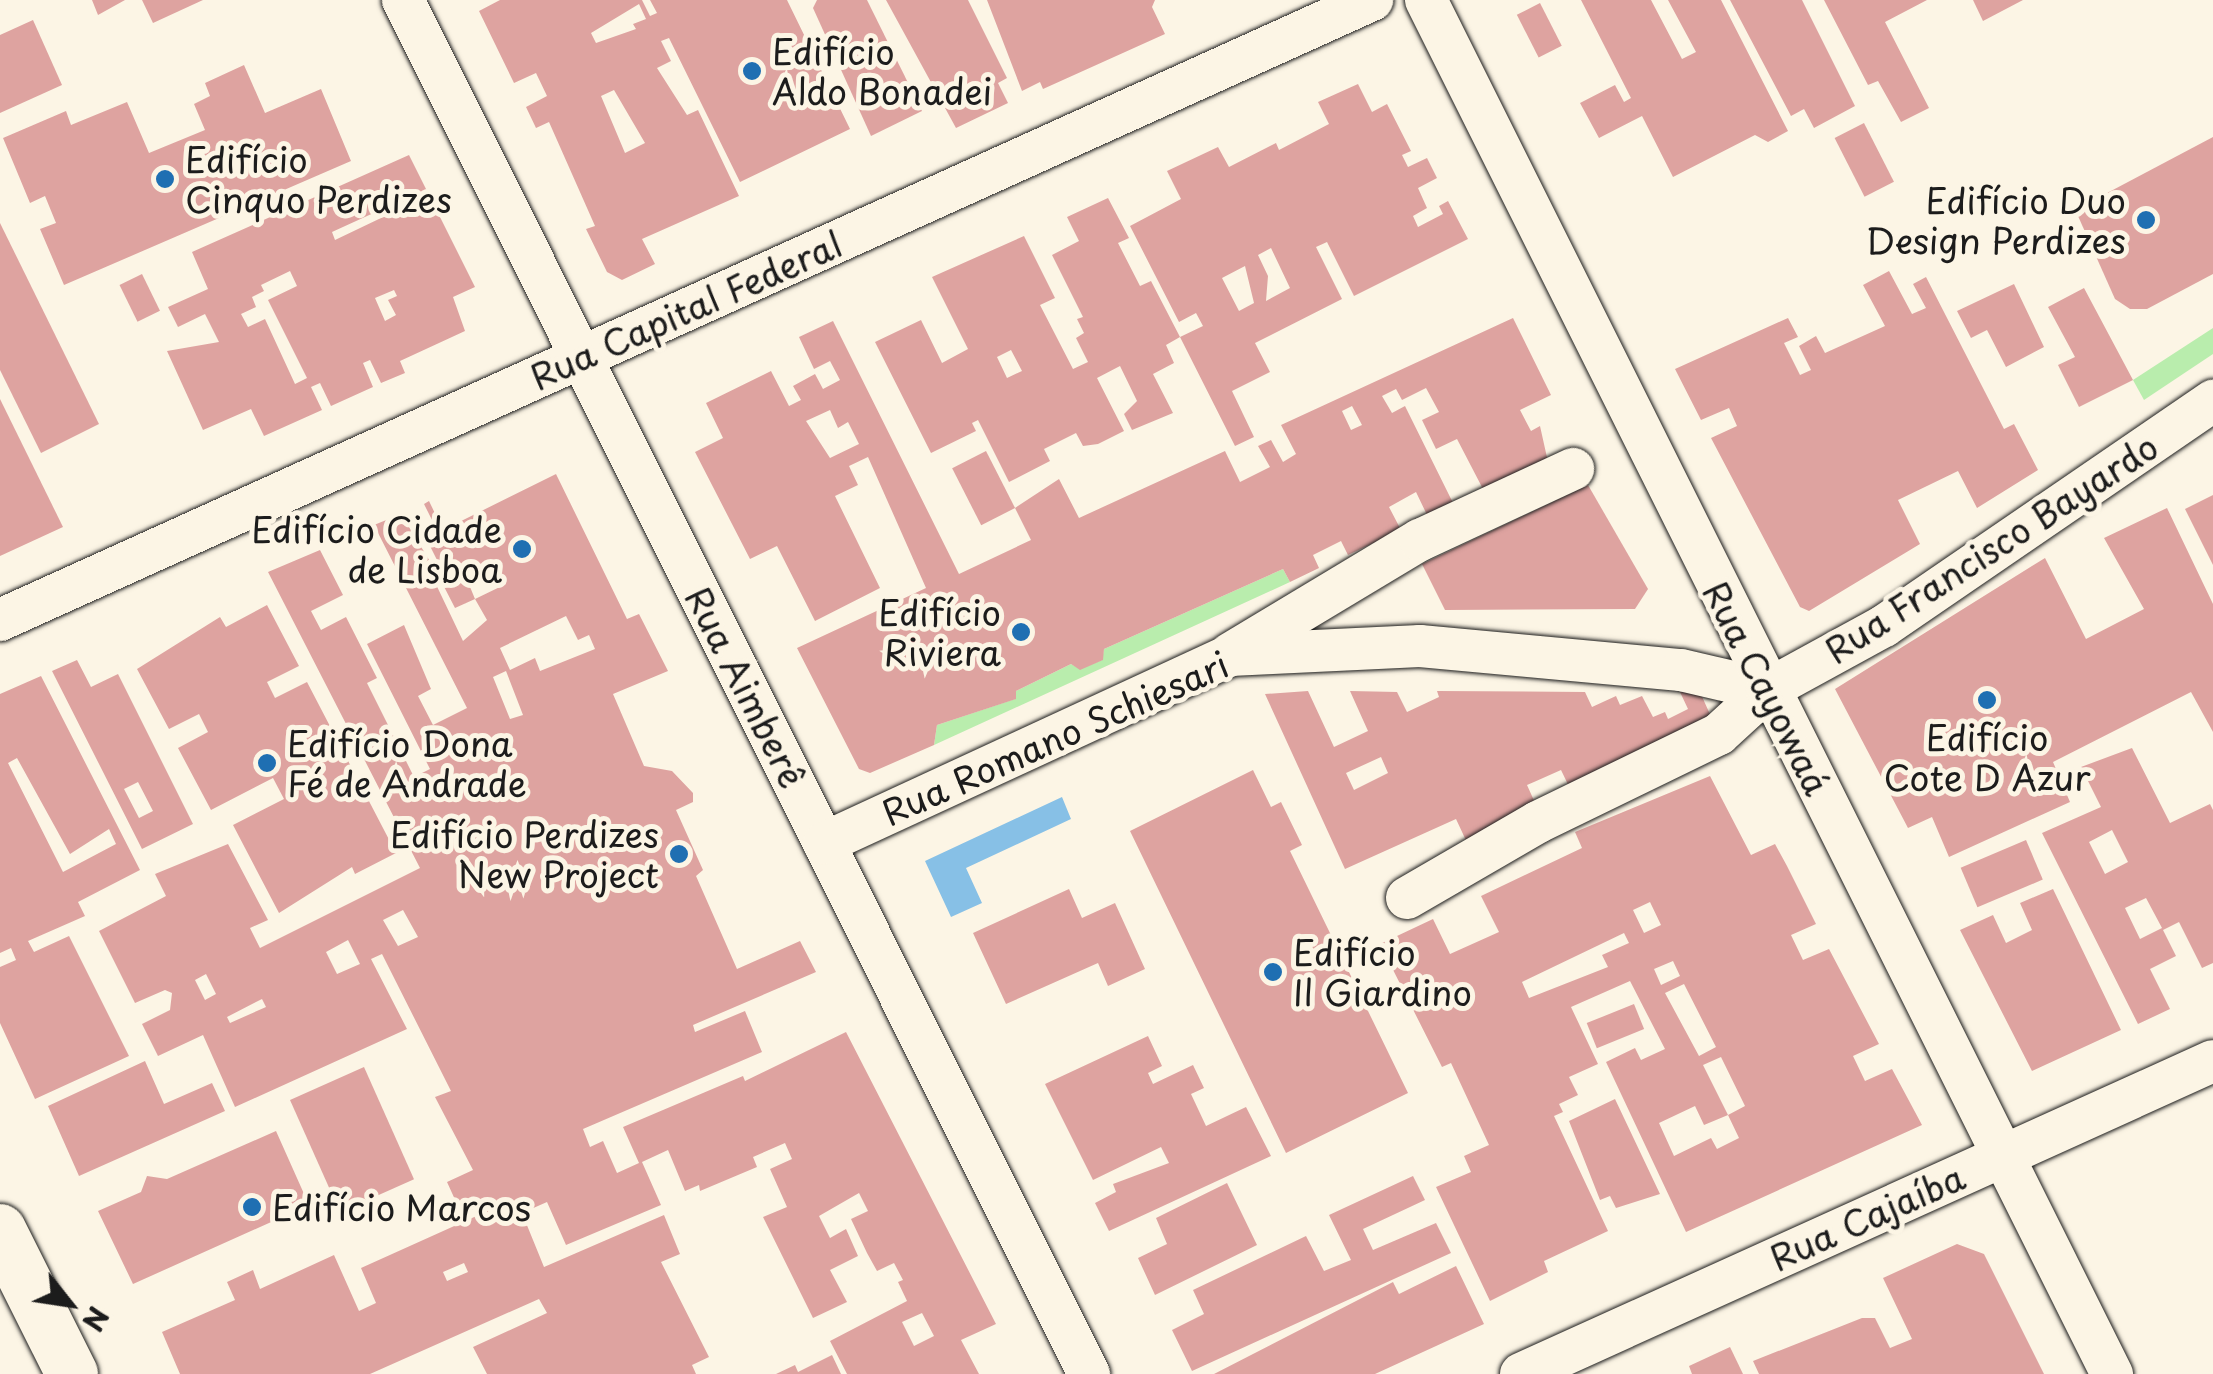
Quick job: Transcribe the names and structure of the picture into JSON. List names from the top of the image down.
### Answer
{
  "streets": {
    "street": [
      "Rua Capital Federal",
      "Rua Francisco Bayardo",
      "Rua Aimberê",
      "Rua Cayowaá",
      "Rua Romano Schiesari",
      "Rua Cajaíba"
    ]
  },
  "crossings": [
    ["Rua Capital Federal", "Rua Aimberê"],
    ["Rua Francisco Bayardo", "Rua Cayowaá"],
    ["Rua Francisco Bayardo", "Rua Romano Schiesari"],
    ["Rua Aimberê", "Rua Romano Schiesari"],
    ["Rua Cayowaá", "Rua Romano Schiesari"],
    ["Rua Cayowaá", "Rua Cajaíba"]
  ],
  "places": [
    "Edifício Aldo Bonadei",
    "Edifício Cinquo Perdizes",
    "Edifício Duo Design Perdizes",
    "Edifício Cidade de Lisboa",
    "Edifício Riviera",
    "Edifício Cote D Azur",
    "Edifício Dona Fé de Andrade",
    "Edifício Perdizes New Project",
    "Edifício Il Giardino",
    "Edifício Marcos"
  ],
  "north": "bottom right"
}
